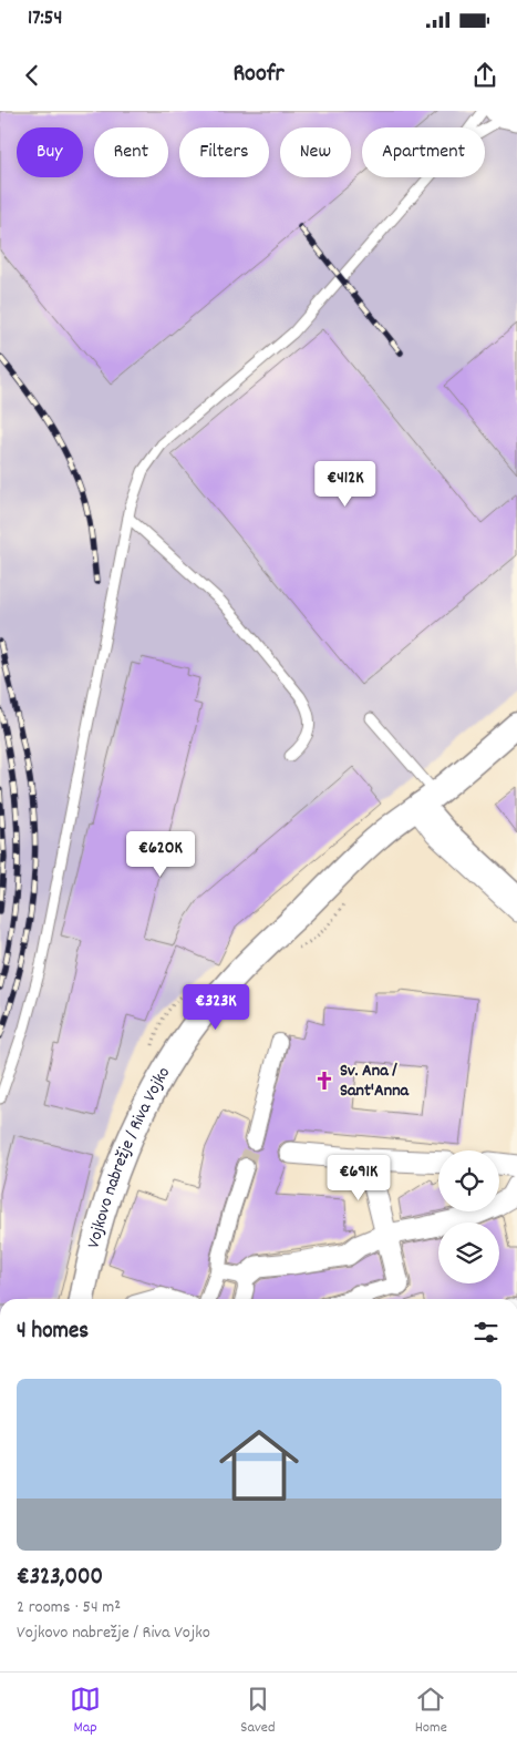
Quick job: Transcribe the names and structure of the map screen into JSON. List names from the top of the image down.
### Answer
{
  "streets": {
    "street": ["Vojkovo nabrežje / Riva Vojko"]
  },
  "places": {
    "church": ["Sv. Ana / Sant'Anna"]
  },
  "page": {
    "status": "17:54",
    "header": "Roofr",
    "chip": [
      "Buy",
      "Rent",
      "Filters",
      "New",
      "Apartment"
    ],
    "price": [
      "€412K",
      "€620K",
      "€323K",
      "€691K"
    ],
    "heading": "4 homes",
    "list": [
      {
        "name": "€323,000",
        "note": "2 rooms · 54 m² · Vojkovo nabrežje / Riva Vojko"
      }
    ],
    "tabs": ["Map", "Saved", "Home"]
  }
}
